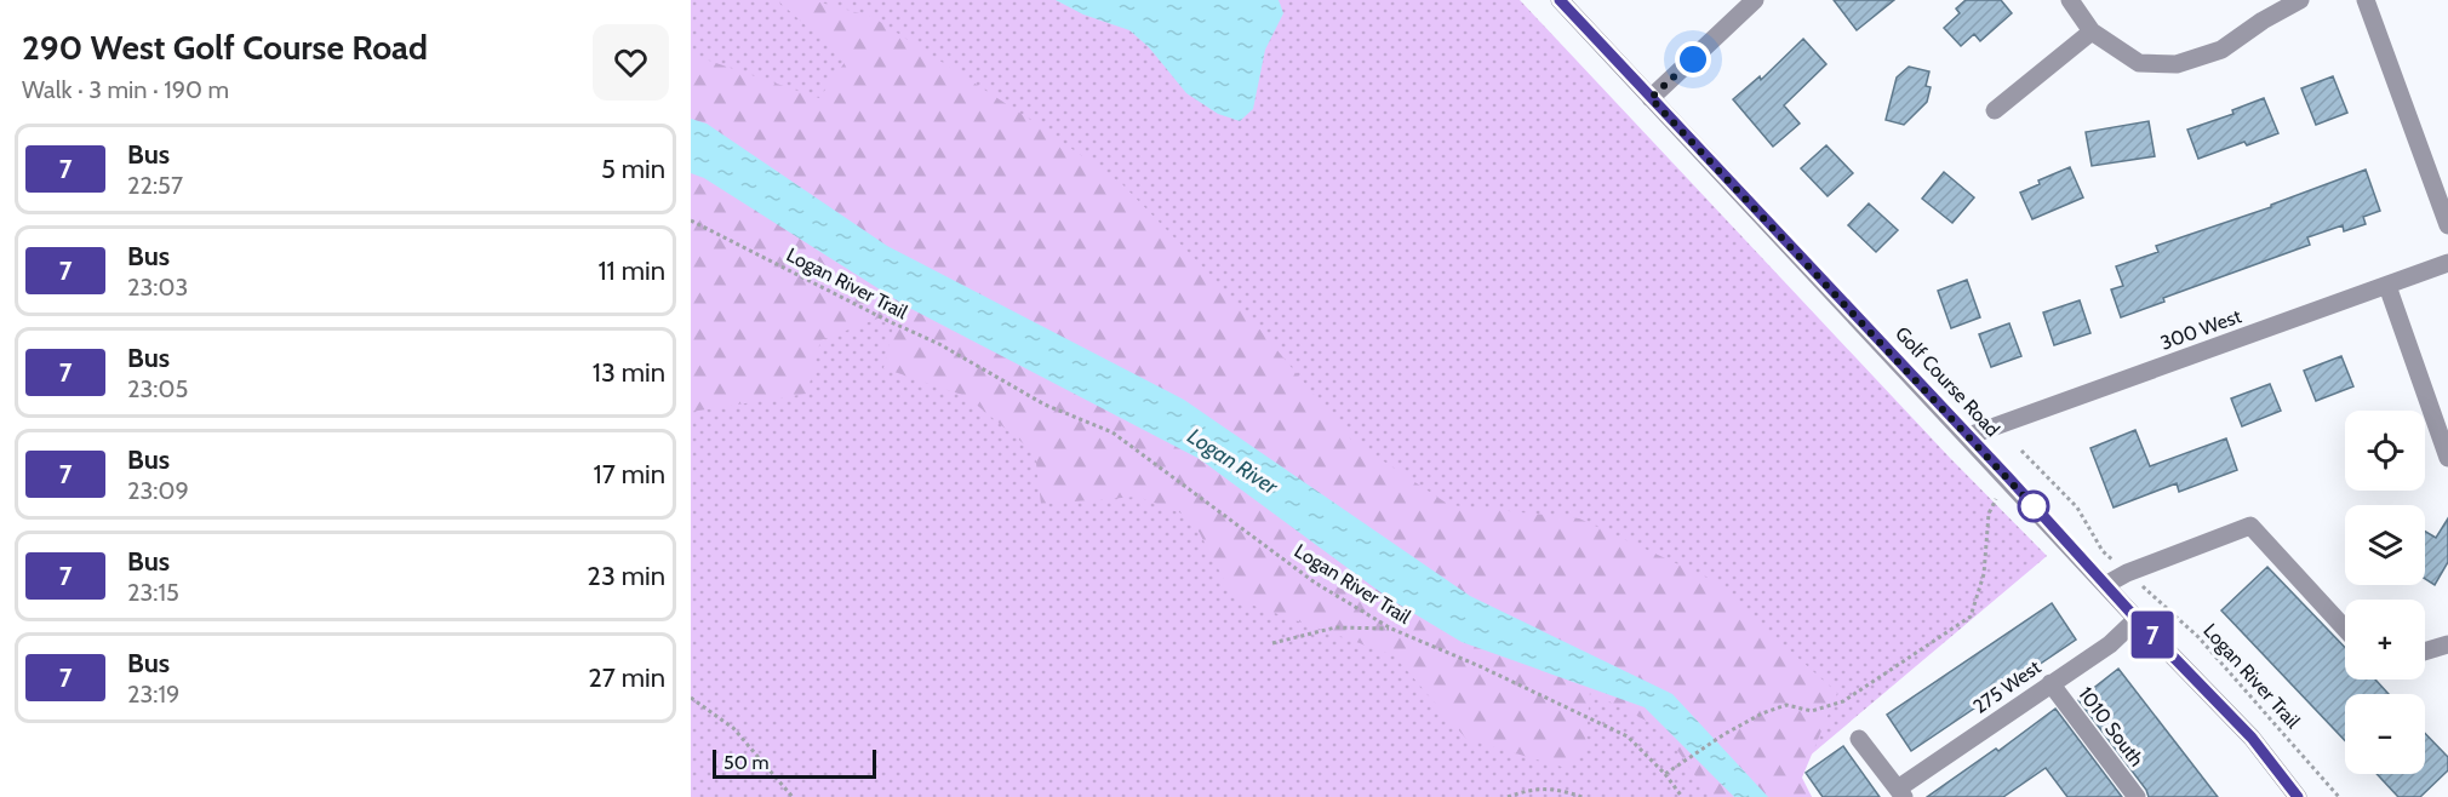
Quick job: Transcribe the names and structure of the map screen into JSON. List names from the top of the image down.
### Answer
{
  "streets": {
    "street": [
      "300 West",
      "Golf Course Road",
      "275 West",
      "1010 South"
    ],
    "path": ["Logan River Trail"]
  },
  "crossings": [
    ["300 West", "Golf Course Road"],
    ["Golf Course Road", "275 West"],
    ["275 West", "1010 South"]
  ],
  "water": ["Logan River"],
  "lines": ["bus line 7"],
  "scale_bar": "50 m",
  "page": {
    "heading": ["290 West Golf Course Road", "Walk · 3 min · 190 m"],
    "on_map": "7",
    "list": [
      {
        "mark": "7",
        "name": "Bus",
        "note": "22:57",
        "value": "5 min"
      },
      {
        "mark": "7",
        "name": "Bus",
        "note": "23:03",
        "value": "11 min"
      },
      {
        "mark": "7",
        "name": "Bus",
        "note": "23:05",
        "value": "13 min"
      },
      {
        "mark": "7",
        "name": "Bus",
        "note": "23:09",
        "value": "17 min"
      },
      {
        "mark": "7",
        "name": "Bus",
        "note": "23:15",
        "value": "23 min"
      },
      {
        "mark": "7",
        "name": "Bus",
        "note": "23:19",
        "value": "27 min"
      }
    ],
    "map_buttons": ["+", "−"],
    "scale": "50 m"
  }
}
